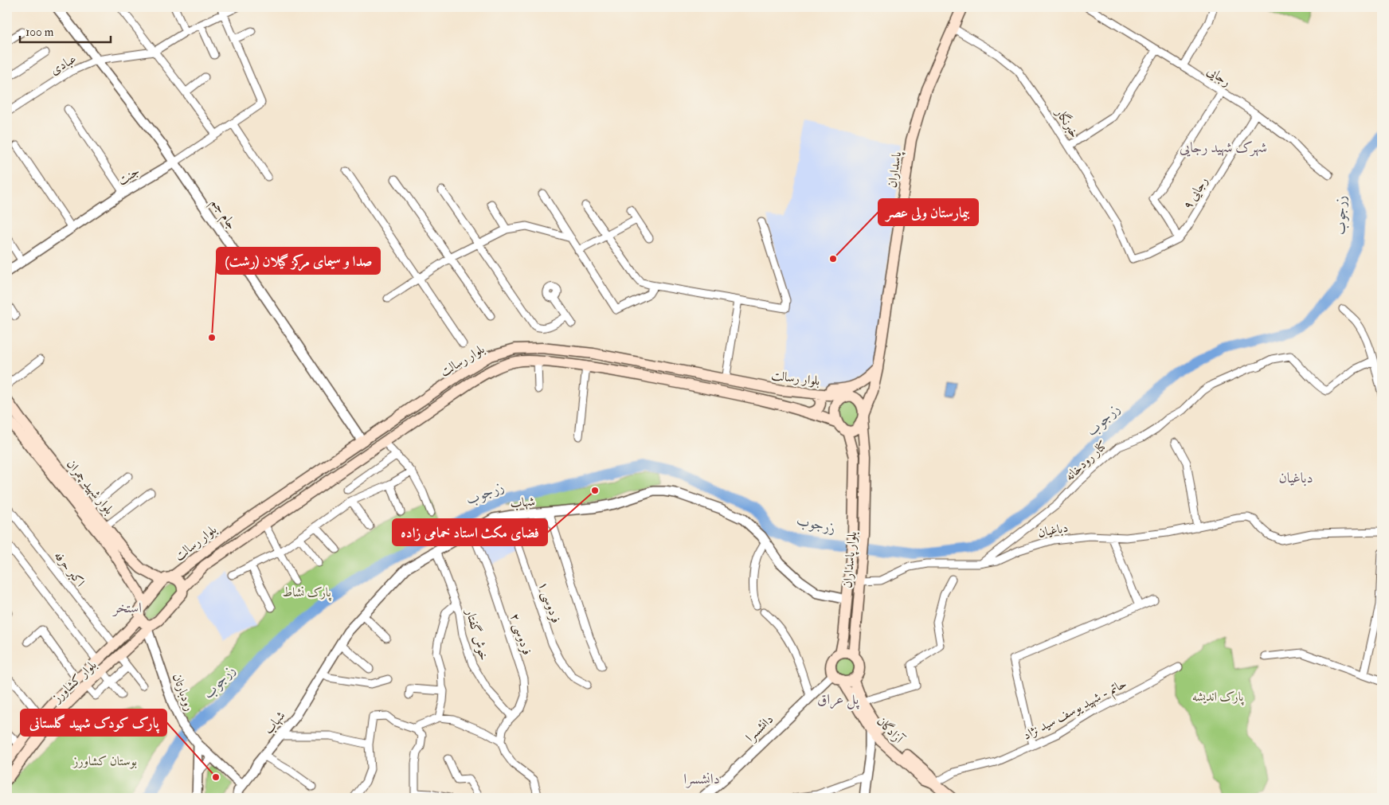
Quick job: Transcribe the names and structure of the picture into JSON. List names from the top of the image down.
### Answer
{
  "streets": {
    "main road": [
      "پاسداران",
      "بلوار رسالت",
      "بلوار شهید چمران",
      "بلوار پاسداران",
      "بلوار کشاورز",
      "آزادگان"
    ],
    "street": [
      "عبادی",
      "رجایی",
      "خبرنگار",
      "جنت",
      "رجایی ۹",
      "جام جم",
      "کنار رودخانه",
      "شهاب",
      "دباغیان",
      "اکبر حرفه",
      "فردوسی ۱",
      "فردوسی ۲",
      "خوش گفتار",
      "رودبارتان",
      "حاتم - شهید یوسف سید نژاد",
      "دانشسرا"
    ]
  },
  "crossings": [
    ["عبادی", "جام جم"],
    ["رجایی", "رجایی ۹"],
    ["خبرنگار", "پاسداران"],
    ["خبرنگار", "رجایی ۹"],
    ["پاسداران", "بلوار رسالت"],
    ["پاسداران", "بلوار پاسداران"],
    ["جنت", "جام جم"],
    ["جام جم", "بلوار رسالت"],
    ["بلوار رسالت", "بلوار شهید چمران"],
    ["بلوار رسالت", "بلوار پاسداران"],
    ["بلوار رسالت", "بلوار کشاورز"],
    ["بلوار رسالت", "رودبارتان"],
    ["کنار رودخانه", "دباغیان"],
    ["شهاب", "بلوار پاسداران"],
    ["شهاب", "فردوسی ۱"],
    ["شهاب", "فردوسی ۲"],
    ["شهاب", "خوش گفتار"],
    ["شهاب", "رودبارتان"],
    ["دباغیان", "بلوار پاسداران"],
    ["بلوار پاسداران", "دانشسرا"],
    ["بلوار پاسداران", "آزادگان"],
    ["اکبر حرفه", "بلوار کشاورز"],
    ["فردوسی ۲", "خوش گفتار"],
    ["بلوار کشاورز", "رودبارتان"],
    ["حاتم - شهید یوسف سید نژاد", "آزادگان"],
    ["دانشسرا", "آزادگان"]
  ],
  "districts": [
    "شهرک شهید رجایی",
    "دباغیان",
    "استخر",
    "پل عراق",
    "دانشسرا"
  ],
  "water": ["زرجوب"],
  "parks": ["پارک نشاط", "پارک اندیشه", "بوستان کشاورز"],
  "places": [
    "بیمارستان ولی عصر",
    "صدا و سیمای مرکز گیلان (رشت)",
    "فضای مکث استاد خمامی زاده",
    "پارک کودک شهید گلستانی"
  ],
  "scale_bar": "100 m"
}
